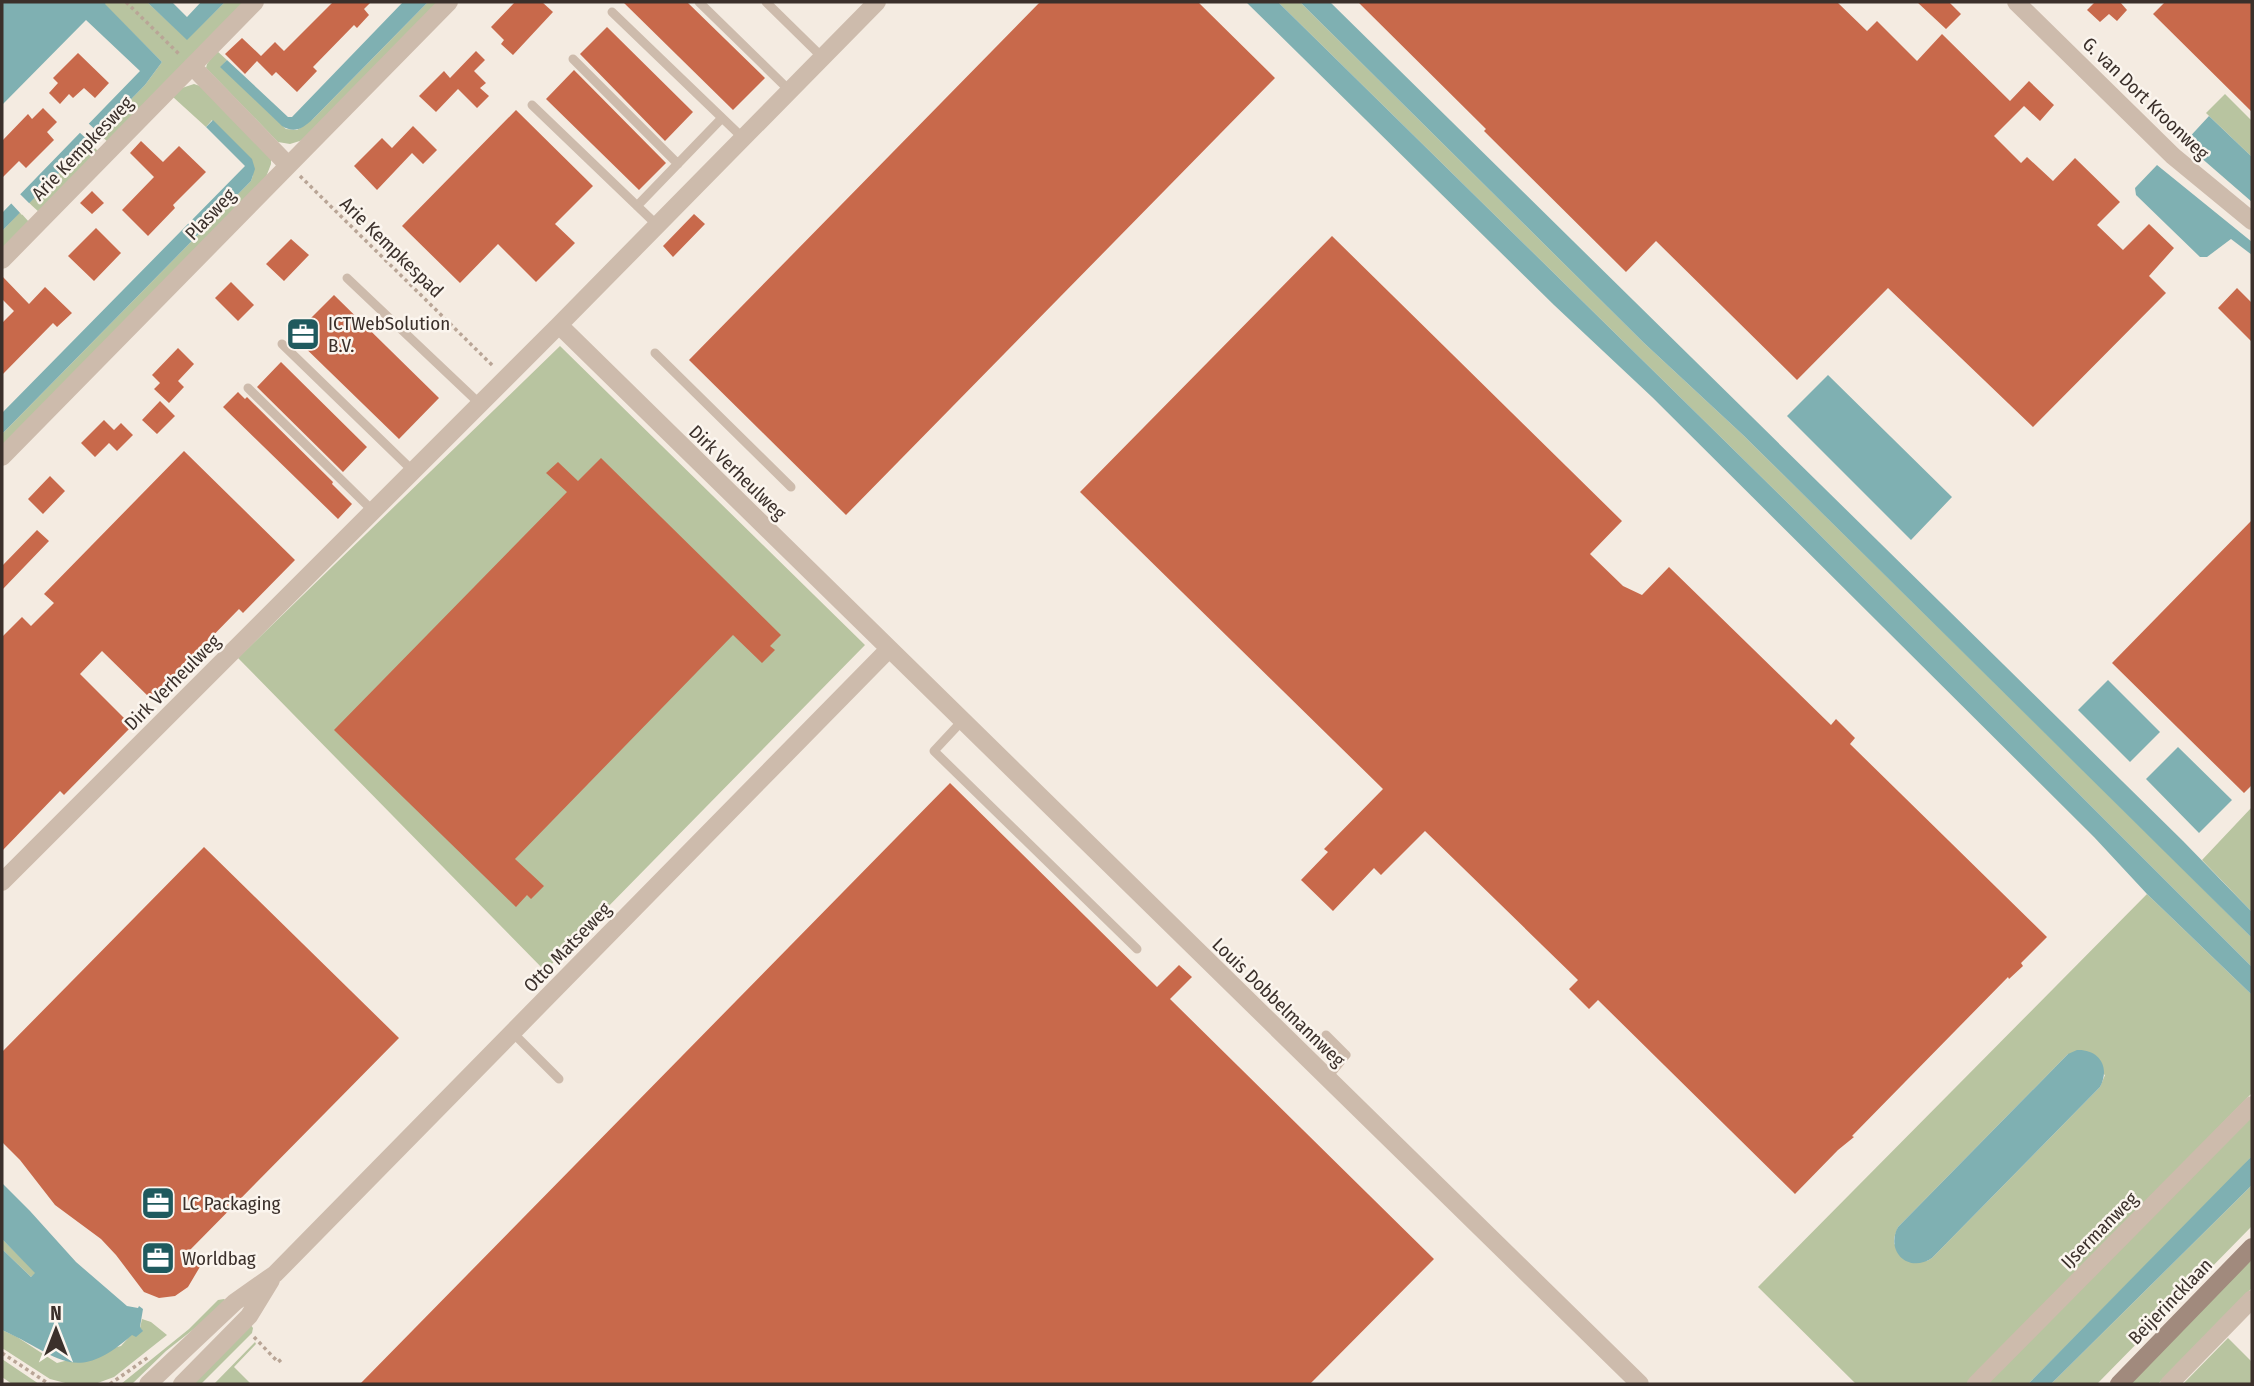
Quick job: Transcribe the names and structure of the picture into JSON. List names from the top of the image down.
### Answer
{
  "streets": {
    "main road": ["Beijerincklaan"],
    "street": [
      "G. van Dort Kroonweg",
      "Arie Kempkesweg",
      "Plasweg",
      "Dirk Verheulweg",
      "Otto Matseweg",
      "Louis Dobbelmannweg",
      "IJsermanweg"
    ],
    "path": ["Arie Kempkespad"]
  },
  "crossings": [
    ["Plasweg", "Arie Kempkespad"],
    ["Arie Kempkespad", "Dirk Verheulweg"],
    ["Dirk Verheulweg", "Otto Matseweg"],
    ["Dirk Verheulweg", "Louis Dobbelmannweg"],
    ["Otto Matseweg", "Louis Dobbelmannweg"]
  ],
  "places": {
    "office": ["ICTWebSolution B.V.", "LC Packaging", "Worldbag"]
  },
  "north": "top"
}
